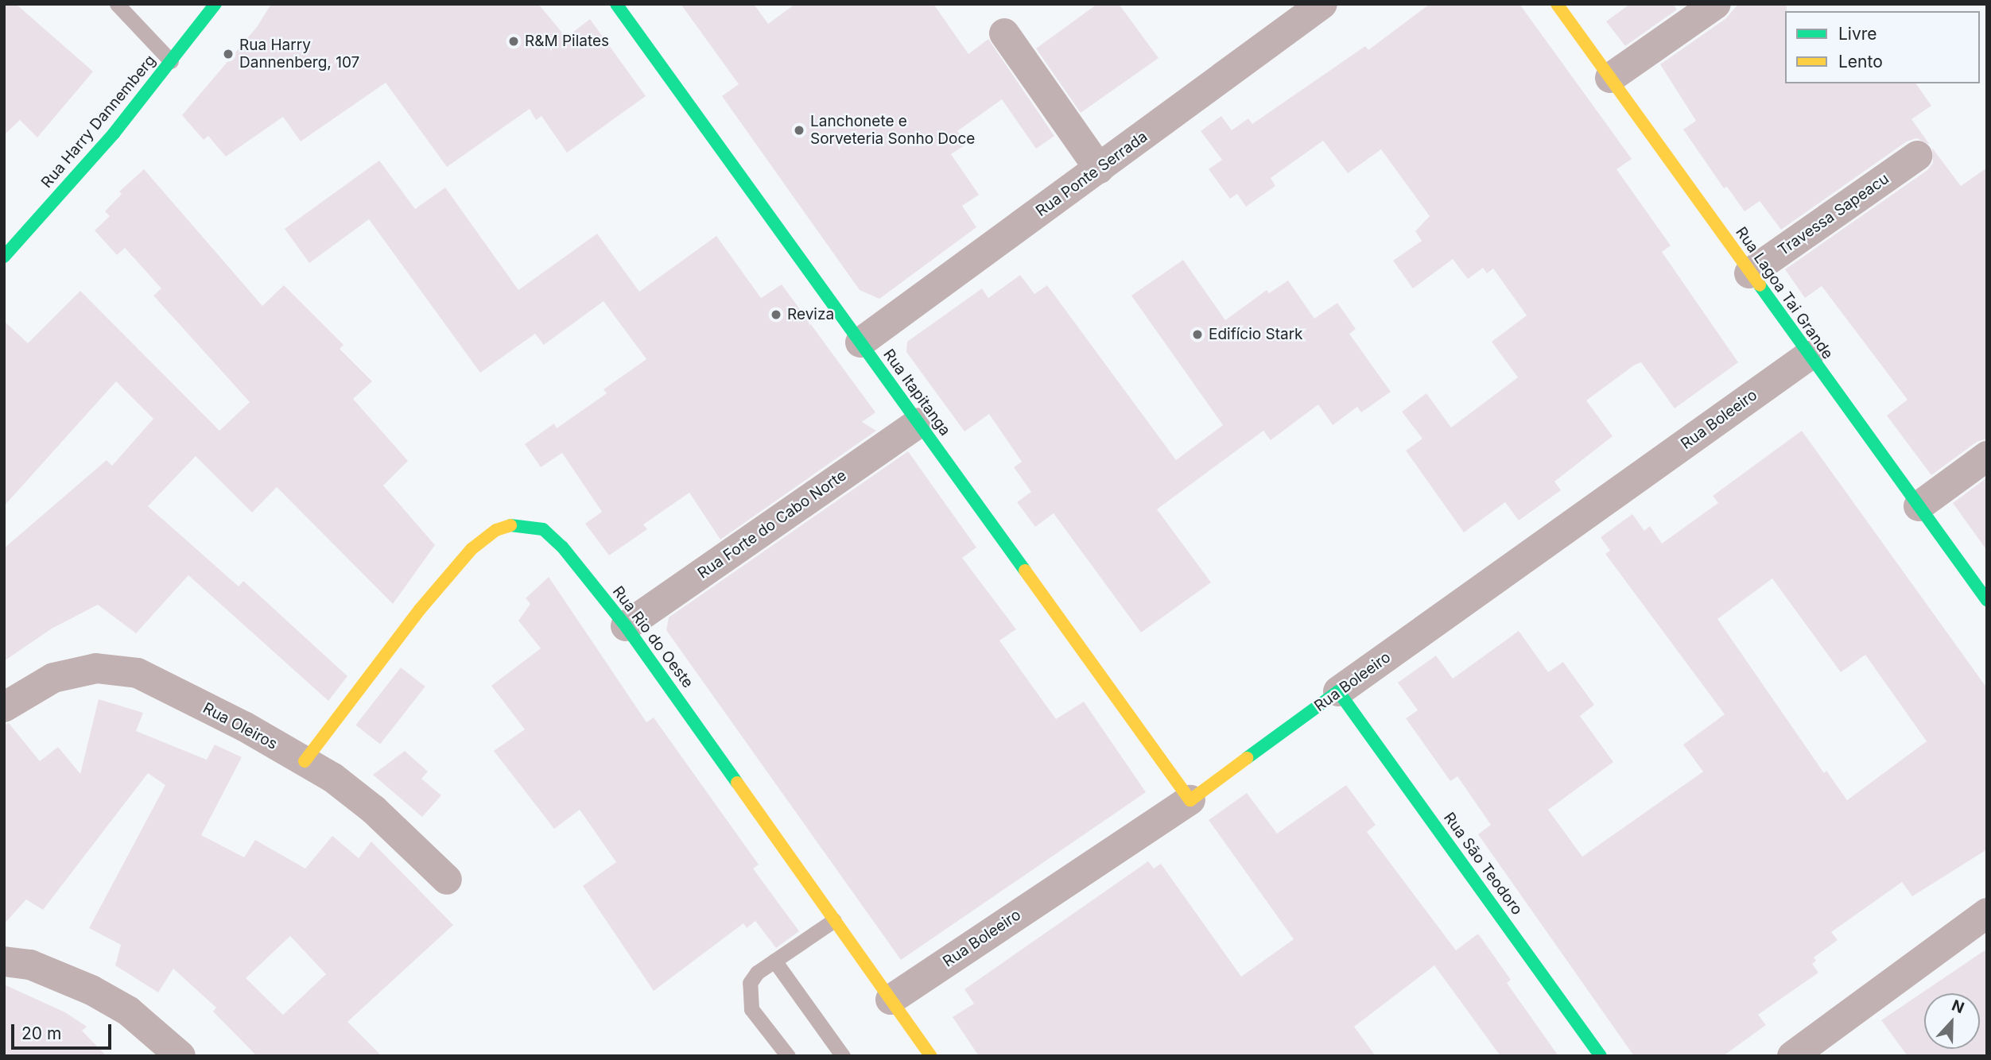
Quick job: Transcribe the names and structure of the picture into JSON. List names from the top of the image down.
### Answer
{
  "streets": {
    "main road": [
      "Rua Harry Dannemberg",
      "Rua Lagoa Tai Grande",
      "Rua Itapitanga",
      "Rua Boleeiro",
      "Rua Rio do Oeste",
      "Rua São Teodoro"
    ],
    "street": [
      "Rua Ponte Serrada",
      "Travessa Sapeacu",
      "Rua Forte do Cabo Norte",
      "Rua Oleiros"
    ]
  },
  "crossings": [
    ["Rua Ponte Serrada", "Rua Itapitanga"],
    ["Travessa Sapeacu", "Rua Lagoa Tai Grande"],
    ["Rua Lagoa Tai Grande", "Rua Boleeiro"],
    ["Rua Itapitanga", "Rua Boleeiro"],
    ["Rua Itapitanga", "Rua Forte do Cabo Norte"],
    ["Rua Boleeiro", "Rua Rio do Oeste"],
    ["Rua Boleeiro", "Rua São Teodoro"],
    ["Rua Forte do Cabo Norte", "Rua Rio do Oeste"],
    ["Rua Rio do Oeste", "Rua Oleiros"]
  ],
  "places": [
    "R&M Pilates",
    "Rua Harry Dannenberg, 107",
    "Lanchonete e Sorveteria Sonho Doce",
    "Reviza",
    "Edifício Stark"
  ],
  "legend": ["Livre", "Lento"],
  "scale_bar": "20 m",
  "north": "top"
}
